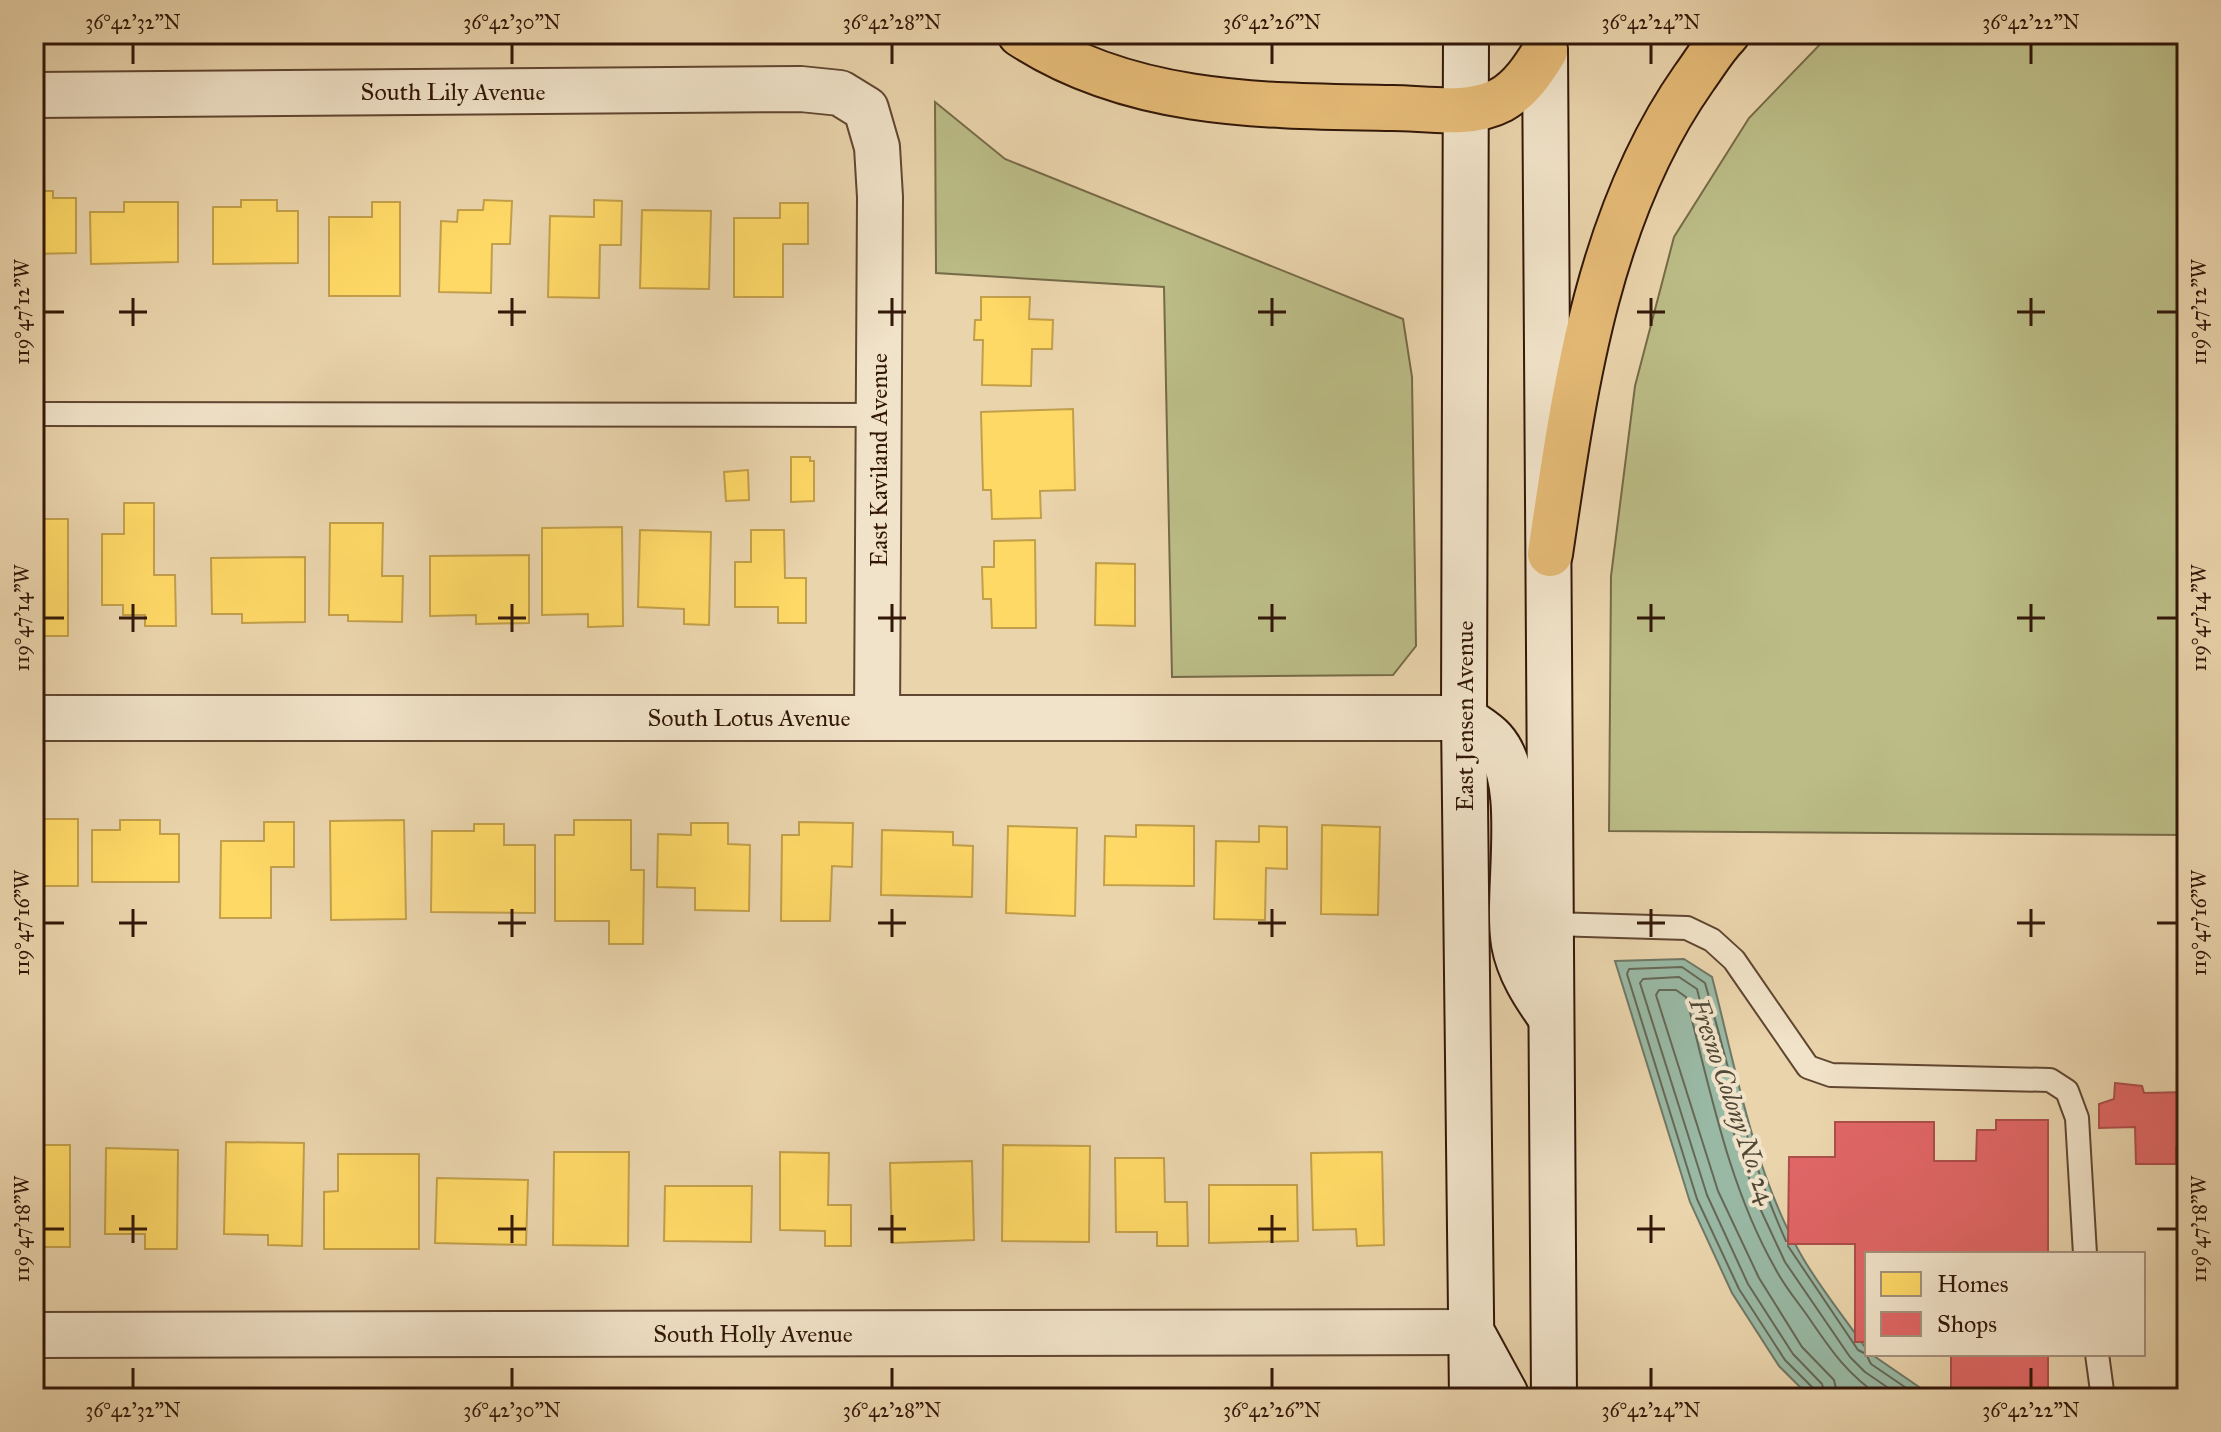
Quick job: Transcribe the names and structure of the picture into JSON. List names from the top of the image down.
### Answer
{
  "streets": {
    "street": [
      "South Lily Avenue",
      "East Kaviland Avenue",
      "East Jensen Avenue",
      "South Lotus Avenue",
      "South Holly Avenue"
    ]
  },
  "crossings": [
    ["South Lily Avenue", "East Kaviland Avenue"],
    ["East Kaviland Avenue", "South Lotus Avenue"],
    ["East Jensen Avenue", "South Lotus Avenue"],
    ["East Jensen Avenue", "South Holly Avenue"]
  ],
  "water": ["Fresno Colony No. 24"],
  "legend": ["Homes", "Shops"],
  "coordinates": [
    "36°42'32\"N",
    "36°42'30\"N",
    "36°42'28\"N",
    "36°42'26\"N",
    "36°42'24\"N",
    "36°42'22\"N",
    "119°47'12\"W",
    "119°47'14\"W",
    "119°47'16\"W",
    "119°47'18\"W"
  ]
}
